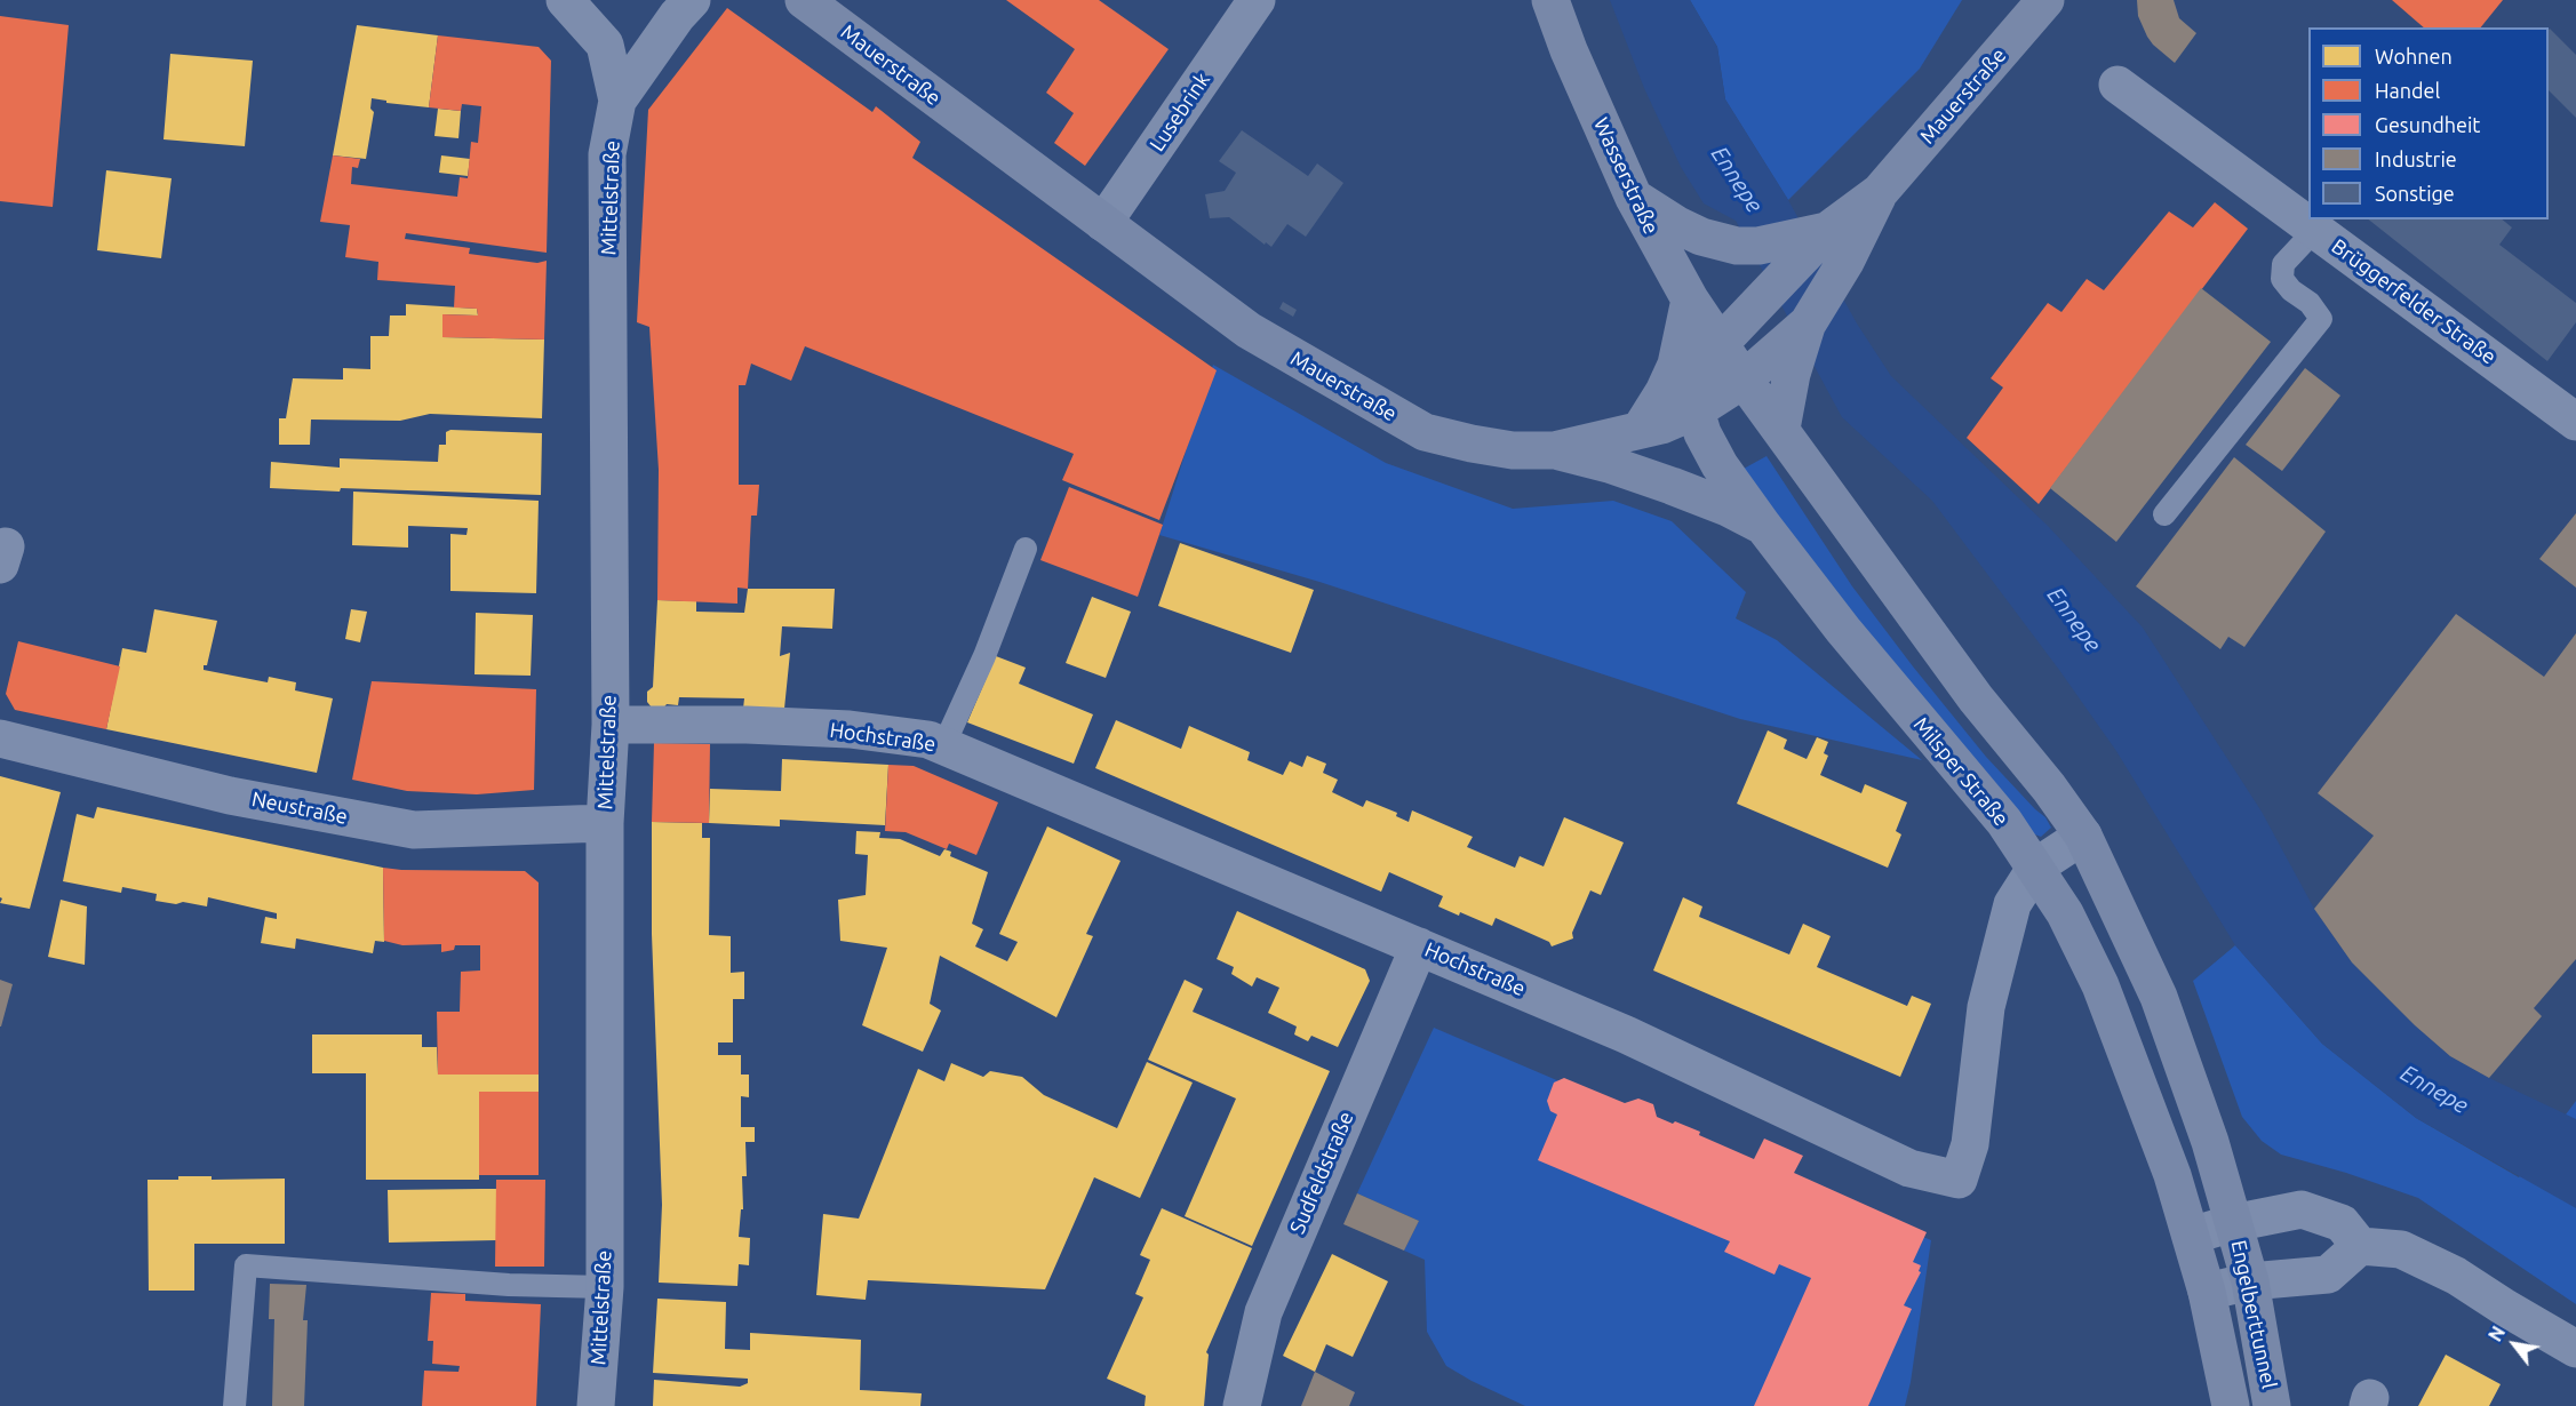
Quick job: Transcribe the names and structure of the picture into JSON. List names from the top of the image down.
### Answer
{
  "streets": {
    "main road": [
      "Mauerstraße",
      "Wasserstraße",
      "Milsper Straße",
      "Engelberttunnel"
    ],
    "street": [
      "Lusebrink",
      "Mittelstraße",
      "Brüggerfelder Straße",
      "Hochstraße",
      "Neustraße",
      "Sudfeldstraße"
    ]
  },
  "crossings": [
    ["Mauerstraße", "Lusebrink"],
    ["Mauerstraße", "Wasserstraße"],
    ["Mauerstraße", "Milsper Straße"],
    ["Mittelstraße", "Hochstraße"],
    ["Mittelstraße", "Neustraße"],
    ["Hochstraße", "Milsper Straße"],
    ["Hochstraße", "Sudfeldstraße"],
    ["Milsper Straße", "Engelberttunnel"]
  ],
  "water": ["Ennepe"],
  "legend": [
    "Wohnen",
    "Handel",
    "Gesundheit",
    "Industrie",
    "Sonstige"
  ],
  "north": "top left"
}
